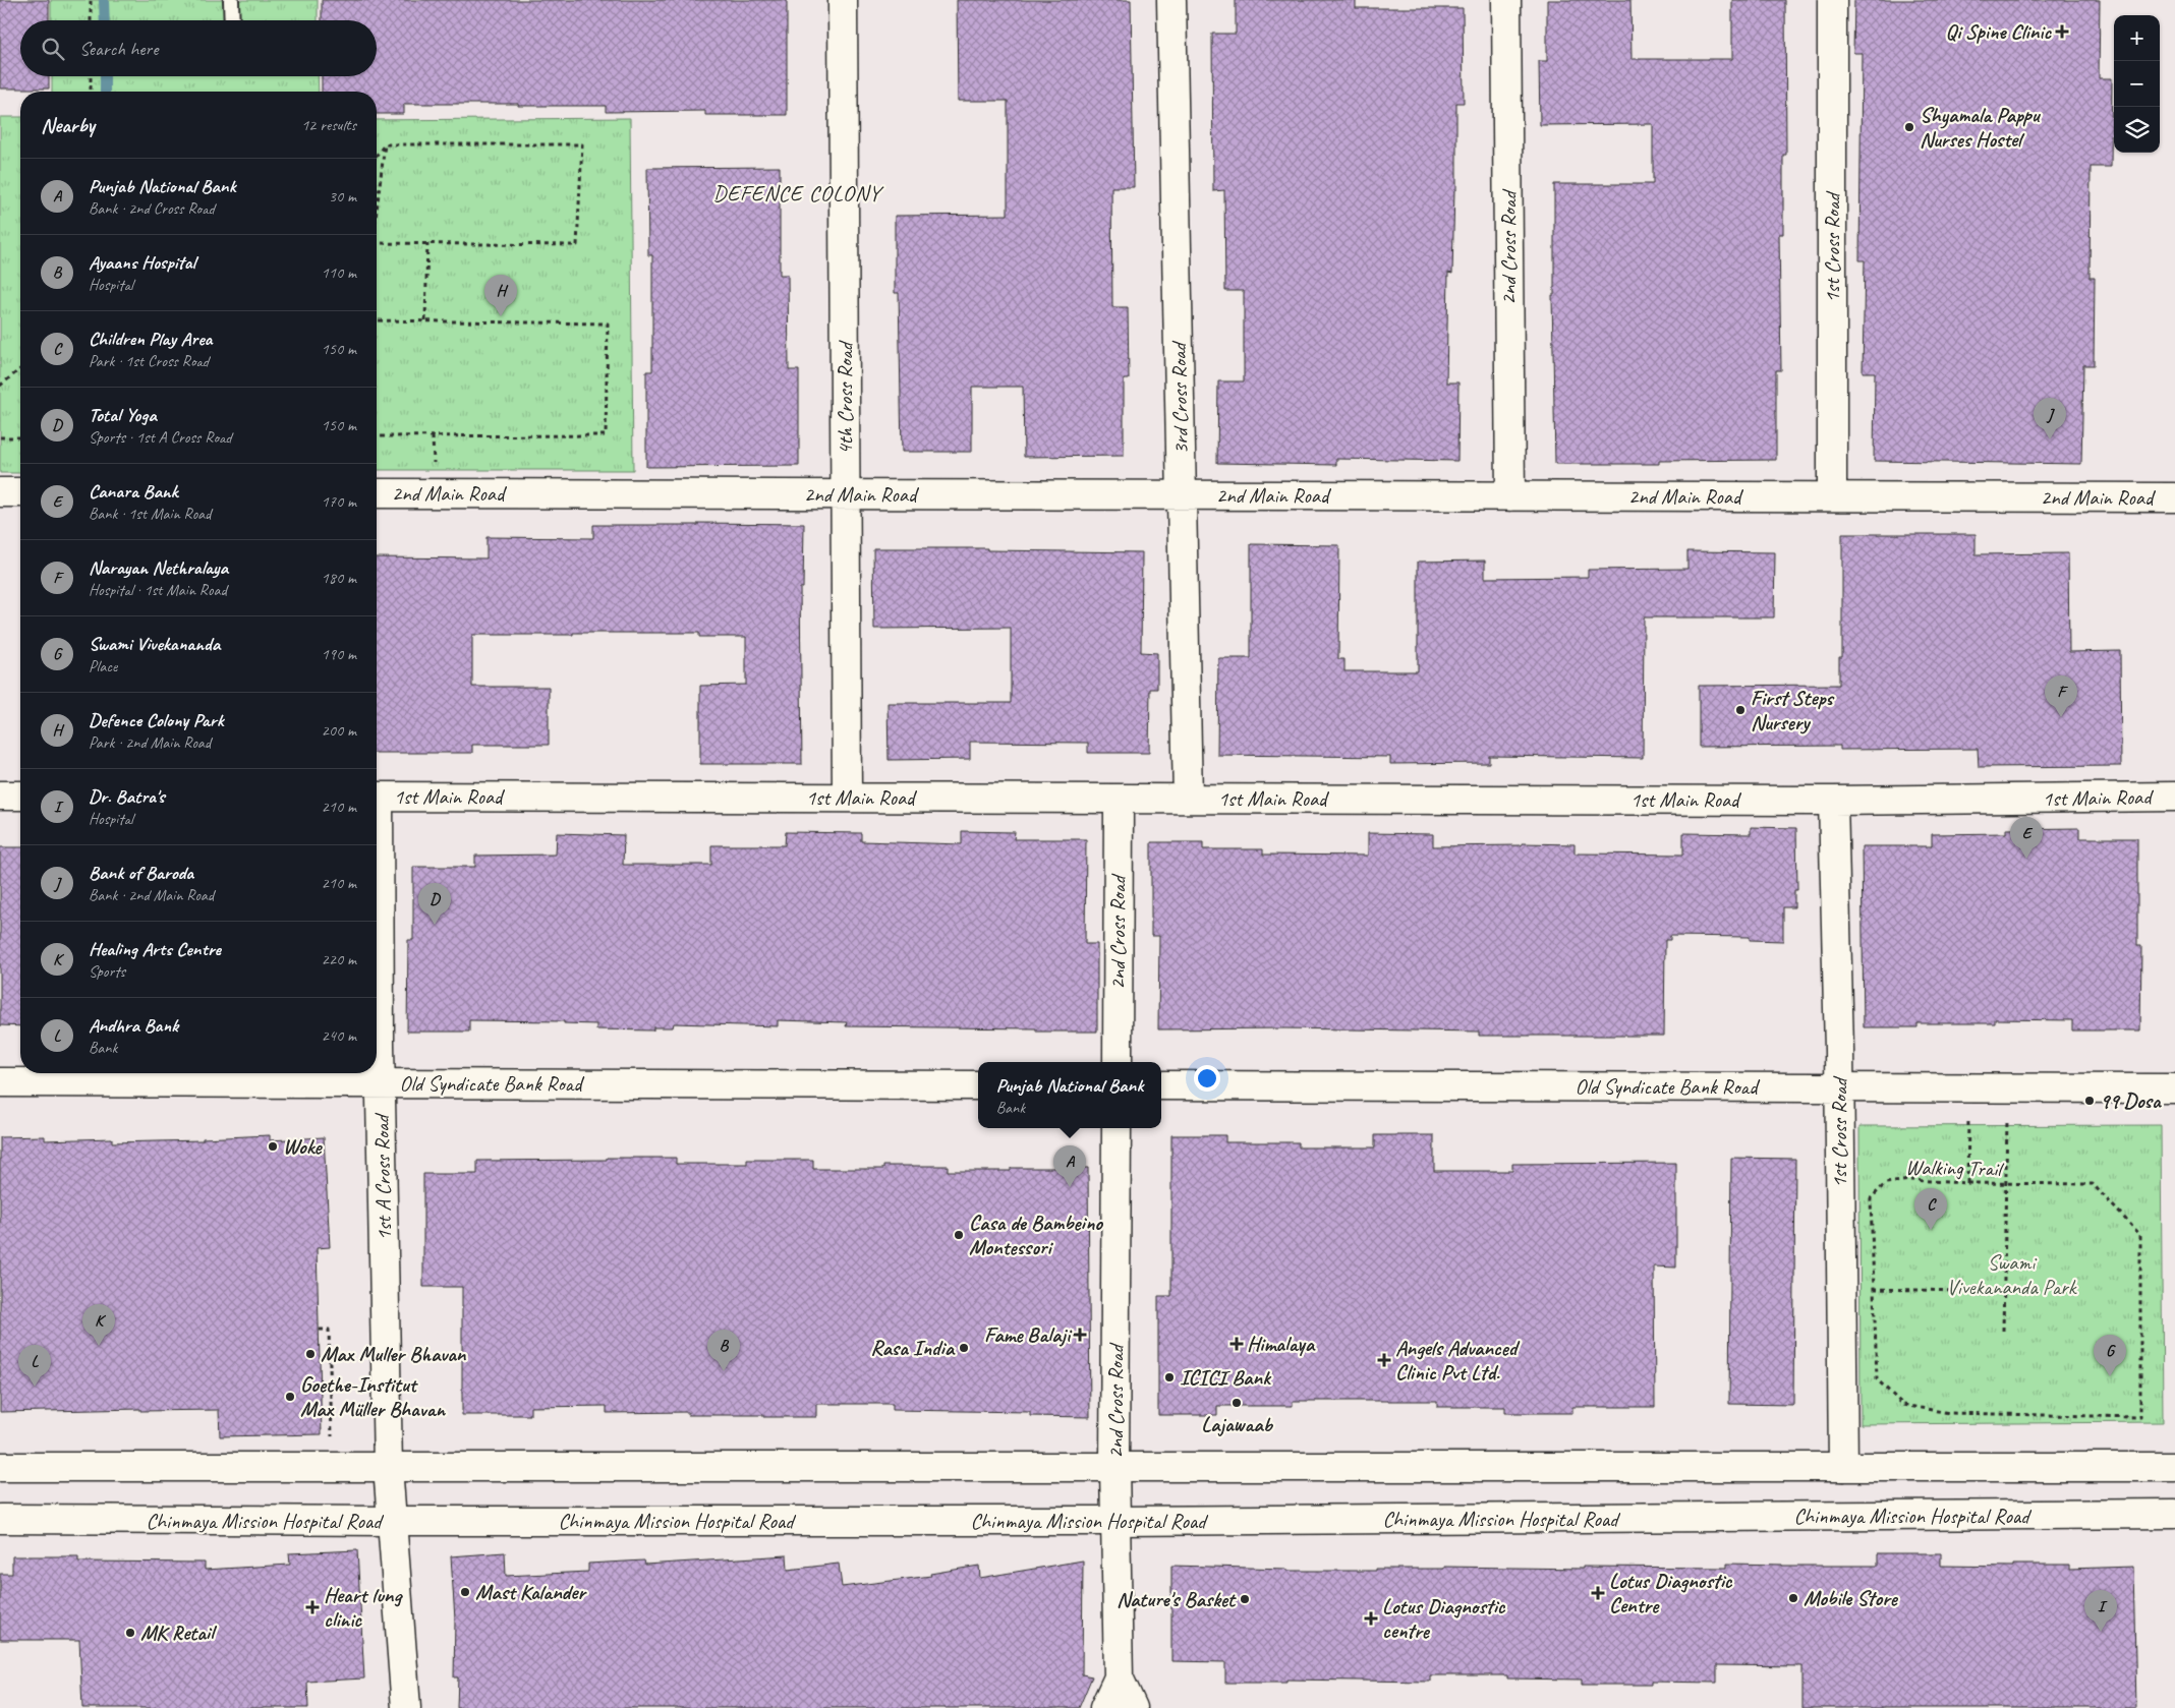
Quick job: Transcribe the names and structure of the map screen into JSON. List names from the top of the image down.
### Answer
{
  "streets": {
    "street": [
      "2nd Cross Road",
      "1st Cross Road",
      "4th Cross Road",
      "3rd Cross Road",
      "2nd Main Road",
      "1st Main Road",
      "Old Syndicate Bank Road",
      "1st A Cross Road",
      "Chinmaya Mission Hospital Road"
    ],
    "path": ["Walking Trail"]
  },
  "crossings": [
    ["2nd Cross Road", "2nd Main Road"],
    ["2nd Cross Road", "1st Main Road"],
    ["2nd Cross Road", "Chinmaya Mission Hospital Road"],
    ["1st Cross Road", "2nd Main Road"],
    ["1st Cross Road", "1st Main Road"],
    ["1st Cross Road", "Old Syndicate Bank Road"],
    ["4th Cross Road", "2nd Main Road"],
    ["4th Cross Road", "1st Main Road"],
    ["3rd Cross Road", "2nd Main Road"],
    ["3rd Cross Road", "1st Main Road"],
    ["Old Syndicate Bank Road", "1st A Cross Road"]
  ],
  "districts": ["DEFENCE COLONY"],
  "parks": ["Swami Vivekananda Park"],
  "places": {
    "health": [
      "Qi Spine Clinic",
      "Fame Balaji",
      "Himalaya",
      "Angels Advanced Clinic Pvt Ltd.",
      "Lotus Diagnostic Centre",
      "Heart lung clinic",
      "Lotus Diagnostic centre"
    ],
    "other": [
      "Shyamala Pappu Nurses Hostel",
      "First Steps Nursery",
      "99 Dosa",
      "Woke",
      "Casa de Bambeino Montessori",
      "Rasa India",
      "Max Muller Bhavan",
      "ICICI Bank",
      "Goethe-Institut Max Müller Bhavan",
      "Lajawaab",
      "Mast Kalander",
      "Mobile Store",
      "Nature's Basket",
      "MK Retail"
    ]
  },
  "page": {
    "map_buttons": ["+", "−"],
    "search": "Search here",
    "heading": ["Nearby", "12 results"],
    "list": [
      {
        "mark": "A",
        "name": "Punjab National Bank",
        "note": "Bank · 2nd Cross Road",
        "value": "30 m"
      },
      {
        "mark": "B",
        "name": "Ayaans Hospital",
        "note": "Hospital",
        "value": "110 m"
      },
      {
        "mark": "C",
        "name": "Children Play Area",
        "note": "Park · 1st Cross Road",
        "value": "150 m"
      },
      {
        "mark": "D",
        "name": "Total Yoga",
        "note": "Sports · 1st A Cross Road",
        "value": "150 m"
      },
      {
        "mark": "E",
        "name": "Canara Bank",
        "note": "Bank · 1st Main Road",
        "value": "170 m"
      },
      {
        "mark": "F",
        "name": "Narayan Nethralaya",
        "note": "Hospital · 1st Main Road",
        "value": "180 m"
      },
      {
        "mark": "G",
        "name": "Swami Vivekananda",
        "note": "Place",
        "value": "190 m"
      },
      {
        "mark": "H",
        "name": "Defence Colony Park",
        "note": "Park · 2nd Main Road",
        "value": "200 m"
      },
      {
        "mark": "I",
        "name": "Dr. Batra's",
        "note": "Hospital",
        "value": "210 m"
      },
      {
        "mark": "J",
        "name": "Bank of Baroda",
        "note": "Bank · 2nd Main Road",
        "value": "210 m"
      },
      {
        "mark": "K",
        "name": "Healing Arts Centre",
        "note": "Sports",
        "value": "220 m"
      },
      {
        "mark": "L",
        "name": "Andhra Bank",
        "note": "Bank",
        "value": "240 m"
      }
    ],
    "pins": [
      "H",
      "J",
      "F",
      "E",
      "D",
      "A",
      "C",
      "K",
      "B",
      "G",
      "L",
      "I"
    ],
    "popup": ["Punjab National Bank", "Bank"]
  }
}
